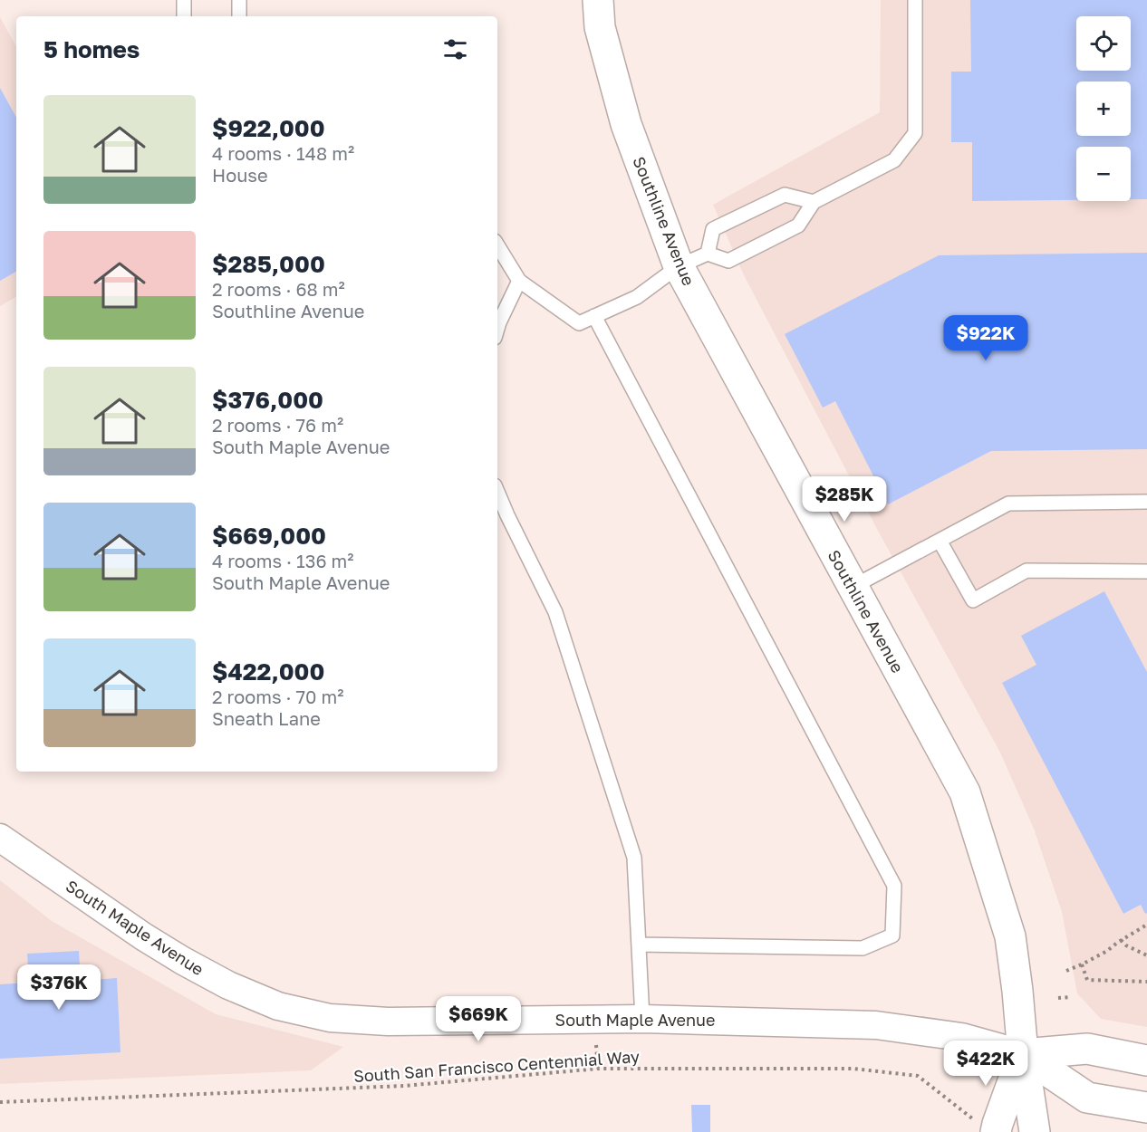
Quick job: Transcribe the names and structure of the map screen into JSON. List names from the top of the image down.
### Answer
{
  "streets": {
    "street": ["Southline Avenue", "South Maple Avenue"],
    "path": ["South San Francisco Centennial Way"]
  },
  "crossings": [
    ["Southline Avenue", "South Maple Avenue"]
  ],
  "page": {
    "map_buttons": ["+", "−"],
    "heading": "5 homes",
    "list": [
      {
        "name": "$922,000",
        "note": "4 rooms · 148 m² · House"
      },
      {
        "name": "$285,000",
        "note": "2 rooms · 68 m² · Southline Avenue"
      },
      {
        "name": "$376,000",
        "note": "2 rooms · 76 m² · South Maple Avenue"
      },
      {
        "name": "$669,000",
        "note": "4 rooms · 136 m² · South Maple Avenue"
      },
      {
        "name": "$422,000",
        "note": "2 rooms · 70 m² · Sneath Lane"
      }
    ],
    "price": [
      "$922K",
      "$285K",
      "$376K",
      "$669K",
      "$422K"
    ]
  }
}
